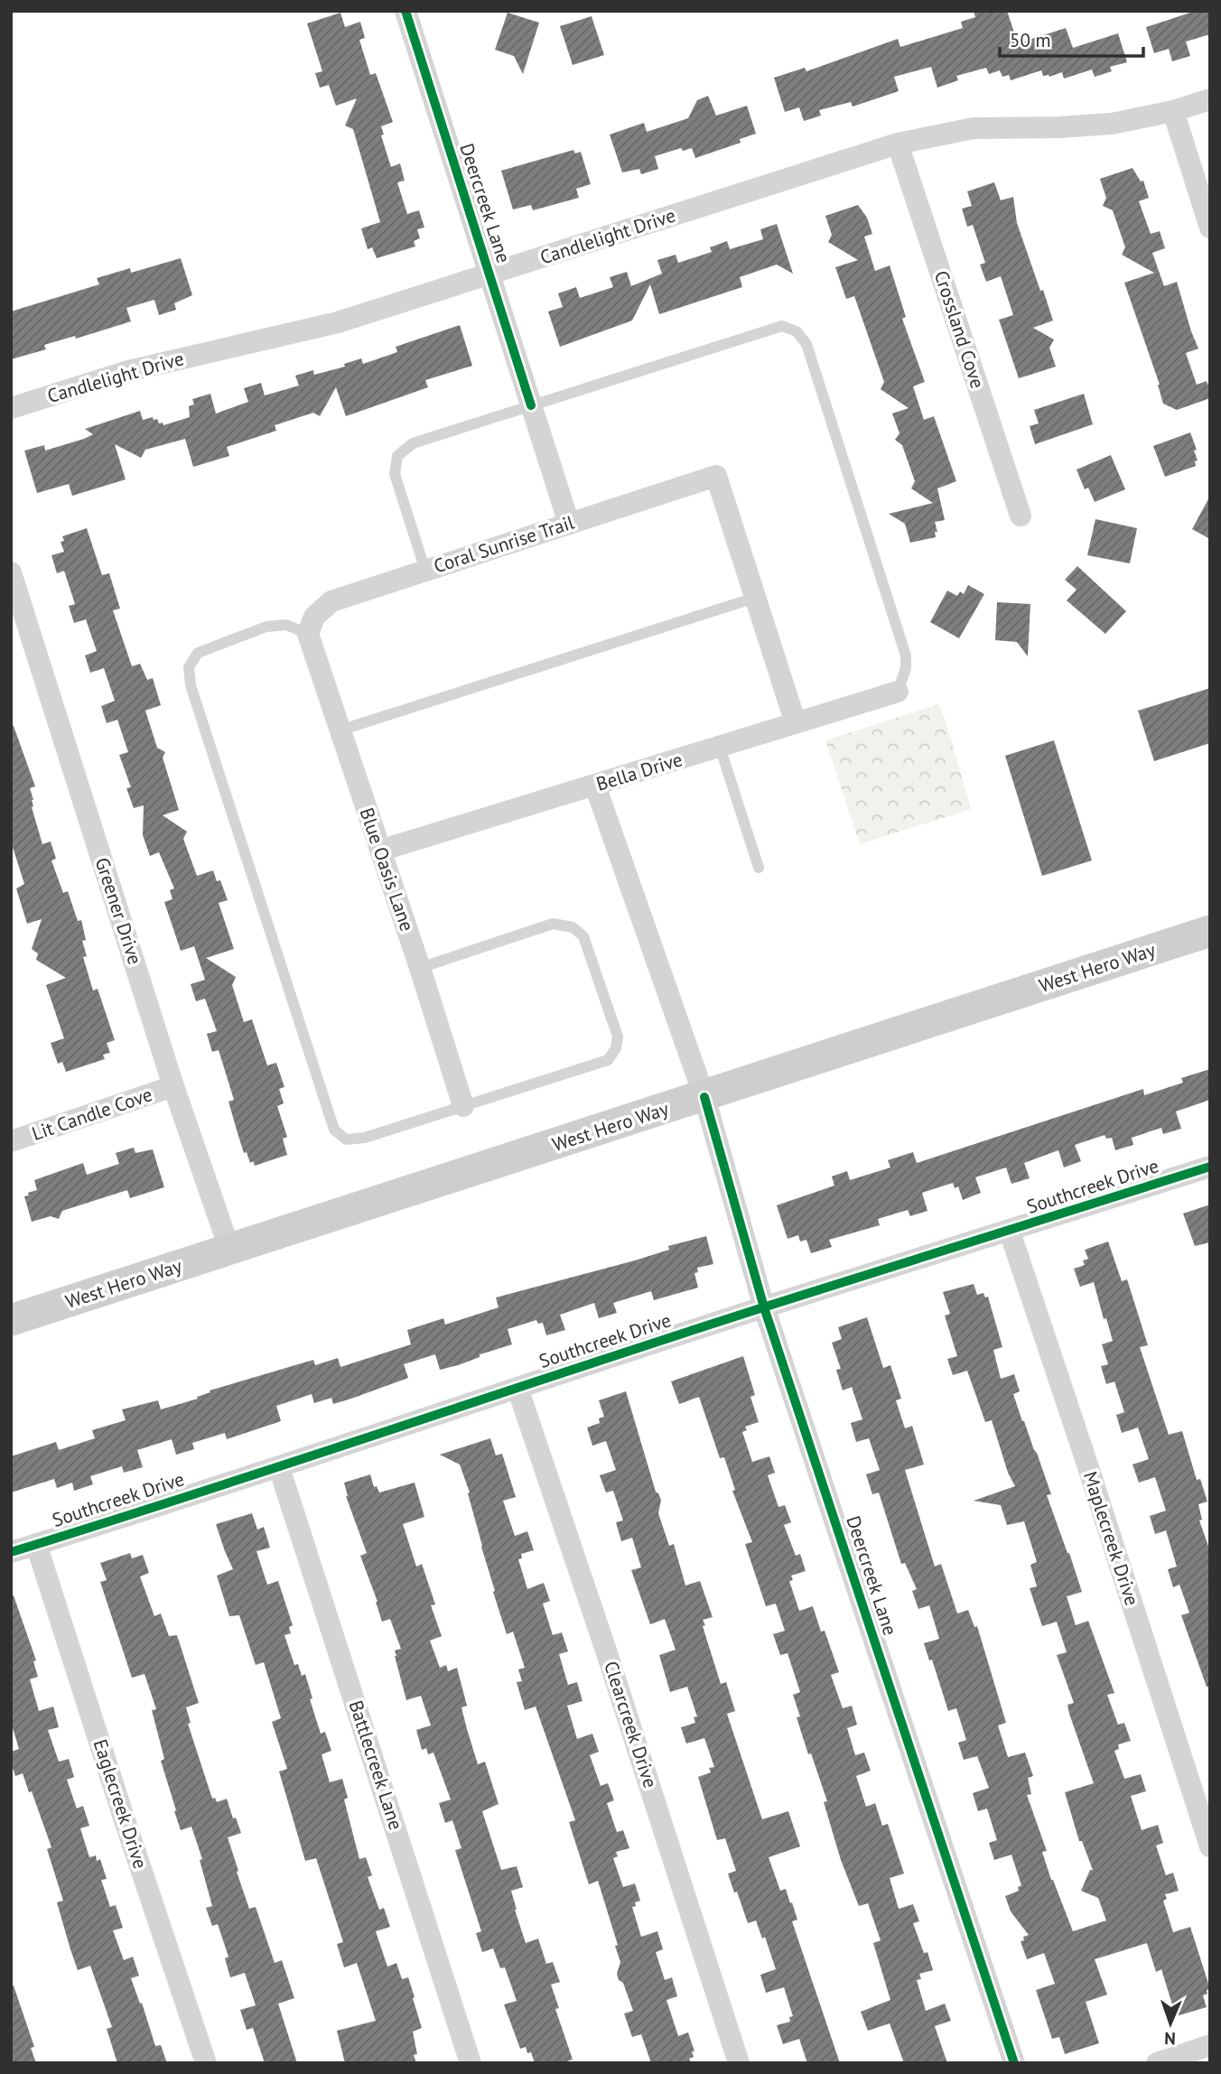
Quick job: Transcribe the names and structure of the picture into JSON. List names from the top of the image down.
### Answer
{
  "streets": {
    "main road": ["West Hero Way"],
    "street": [
      "Deercreek Lane",
      "Candlelight Drive",
      "Crossland Cove",
      "Coral Sunrise Trail",
      "Bella Drive",
      "Blue Oasis Lane",
      "Greener Drive",
      "Lit Candle Cove",
      "Southcreek Drive",
      "Maplecreek Drive",
      "Clearcreek Drive",
      "Battlecreek Lane",
      "Eaglecreek Drive"
    ]
  },
  "crossings": [
    ["Deercreek Lane", "Candlelight Drive"],
    ["Deercreek Lane", "Coral Sunrise Trail"],
    ["Deercreek Lane", "Bella Drive"],
    ["Deercreek Lane", "West Hero Way"],
    ["Deercreek Lane", "Southcreek Drive"],
    ["Candlelight Drive", "Crossland Cove"],
    ["Coral Sunrise Trail", "Blue Oasis Lane"],
    ["Bella Drive", "Blue Oasis Lane"],
    ["Greener Drive", "West Hero Way"],
    ["Greener Drive", "Lit Candle Cove"],
    ["Southcreek Drive", "Maplecreek Drive"],
    ["Southcreek Drive", "Clearcreek Drive"],
    ["Southcreek Drive", "Battlecreek Lane"],
    ["Southcreek Drive", "Eaglecreek Drive"]
  ],
  "scale_bar": "50 m",
  "north": "bottom"
}
